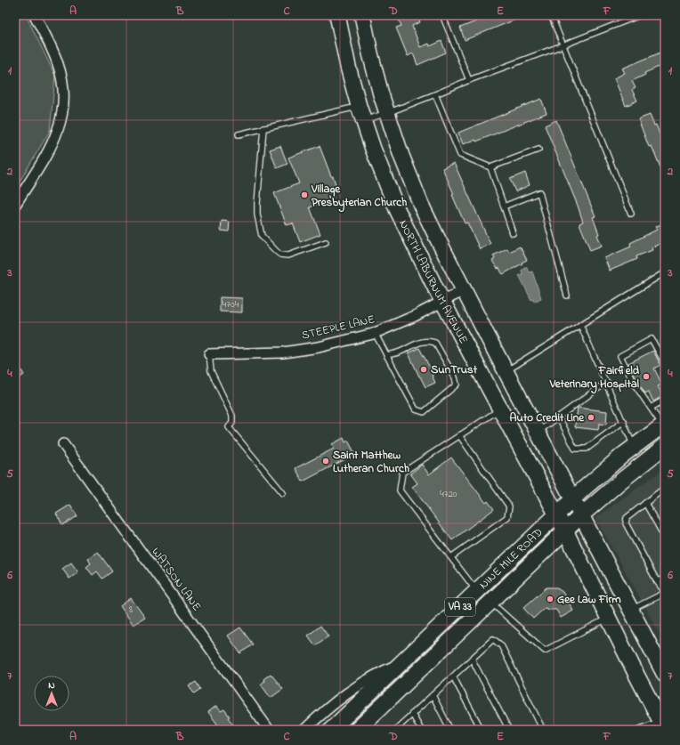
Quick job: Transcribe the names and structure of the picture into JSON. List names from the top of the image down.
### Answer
{
  "streets": {
    "main road": ["NORTH LABURNUM AVENUE", "NINE MILE ROAD", "VA 33"],
    "street": ["STEEPLE LANE", "WATSON LANE"]
  },
  "crossings": [
    ["NORTH LABURNUM AVENUE", "STEEPLE LANE"],
    ["NORTH LABURNUM AVENUE", "NINE MILE ROAD"]
  ],
  "places": [
    "Village Presbyterian Church",
    "SunTrust",
    "Fairfield Veterinary Hospital",
    "Auto Credit Line",
    "Saint Matthew Lutheran Church",
    "Gee Law Firm"
  ],
  "house_numbers": ["4704", "4720", "8"],
  "north": "top",
  "grid": {
    "columns": [
      "A",
      "B",
      "C",
      "D",
      "E",
      "F"
    ],
    "rows": [
      "1",
      "2",
      "3",
      "4",
      "5",
      "6",
      "7"
    ]
  }
}
